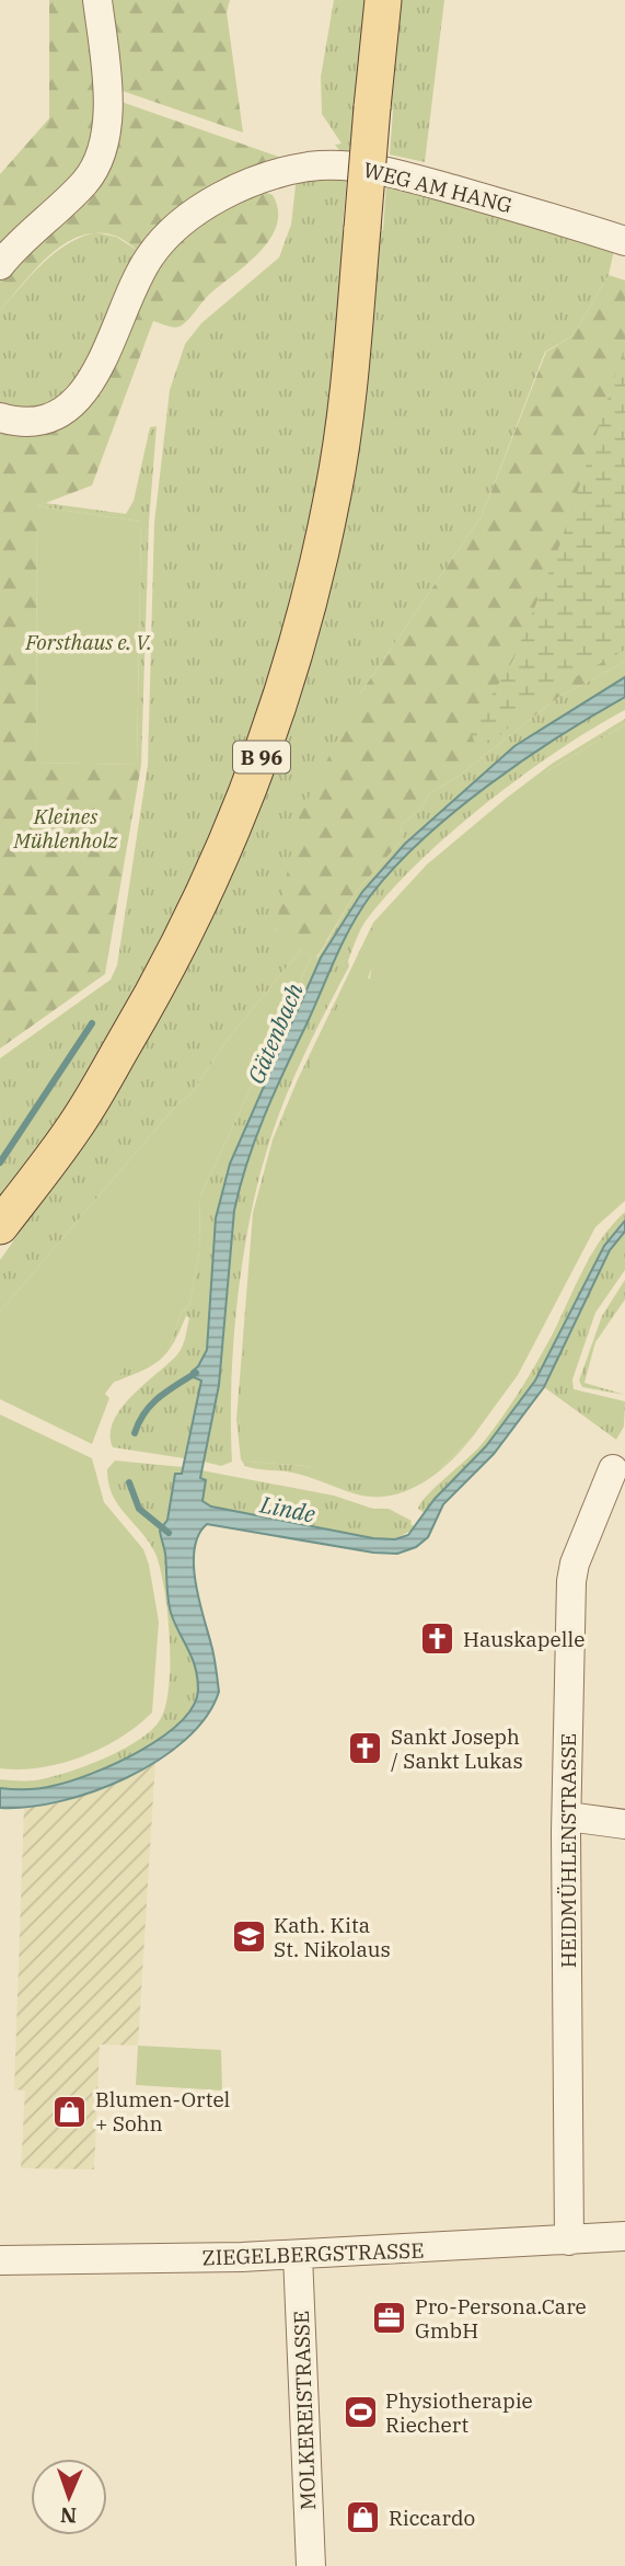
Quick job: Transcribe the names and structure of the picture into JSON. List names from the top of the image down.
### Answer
{
  "streets": {
    "main road": ["B 96"],
    "street": [
      "WEG AM HANG",
      "HEIDMÜHLENSTRASSE",
      "ZIEGELBERGSTRASSE",
      "MOLKEREISTRASSE"
    ]
  },
  "crossings": [
    ["HEIDMÜHLENSTRASSE", "ZIEGELBERGSTRASSE"],
    ["ZIEGELBERGSTRASSE", "MOLKEREISTRASSE"]
  ],
  "water": ["Gätenbach", "Linde"],
  "parks": ["Forsthaus e. V.", "Kleines Mühlenholz"],
  "places": {
    "church": ["Hauskapelle", "Sankt Joseph / Sankt Lukas"],
    "school or university": ["Kath. Kita St. Nikolaus"],
    "shop": ["Blumen-Ortel + Sohn", "Riccardo"],
    "office": ["Pro-Persona.Care GmbH"],
    "sports": ["Physiotherapie Riechert"]
  },
  "north": "bottom"
}
